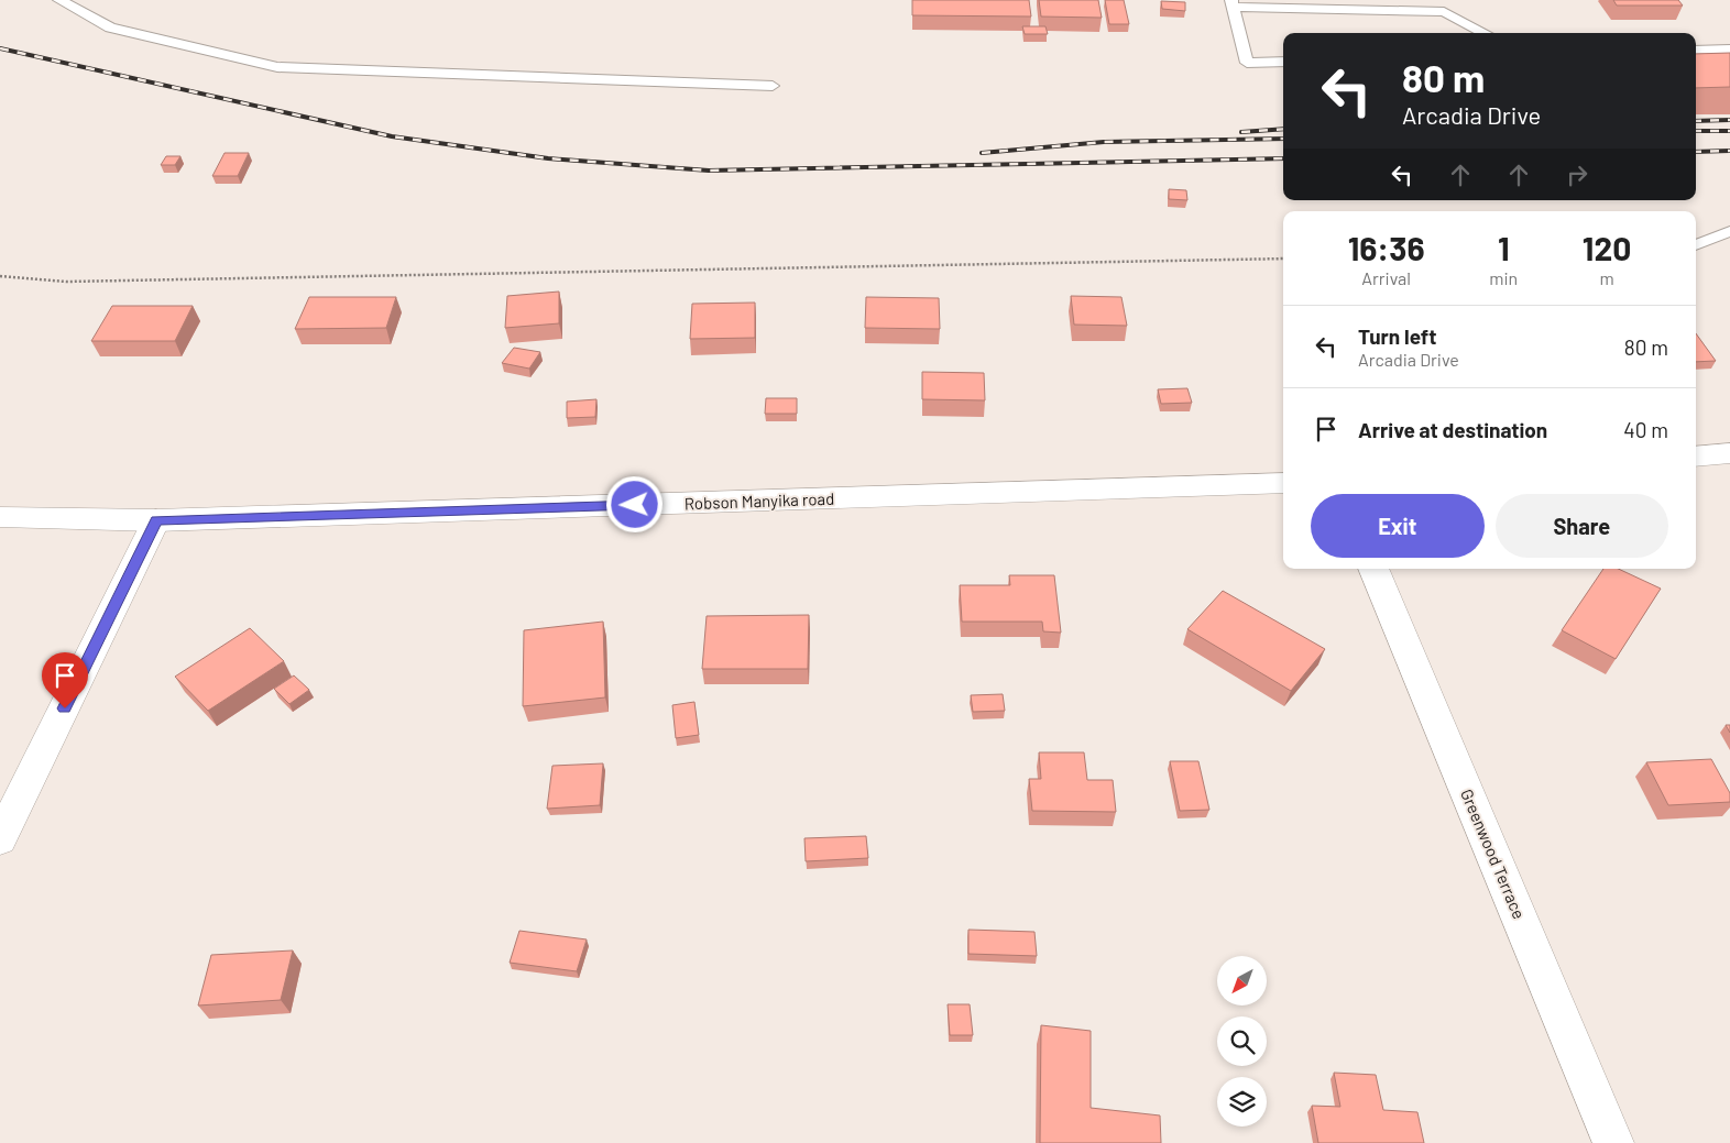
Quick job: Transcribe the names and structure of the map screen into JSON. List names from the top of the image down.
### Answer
{
  "streets": {
    "street": ["Robson Manyika road", "Greenwood Terrace"]
  },
  "north": "bottom left",
  "page": {
    "turn": ["80 m", "Arcadia Drive"],
    "eta": [
      "16:36",
      "Arrival",
      "1",
      "min",
      "120",
      "m"
    ],
    "list": [
      {
        "name": "Turn left",
        "note": "Arcadia Drive",
        "value": "80 m"
      },
      {
        "name": "Arrive at destination",
        "value": "40 m"
      }
    ],
    "buttons": ["Exit", "Share"]
  }
}
